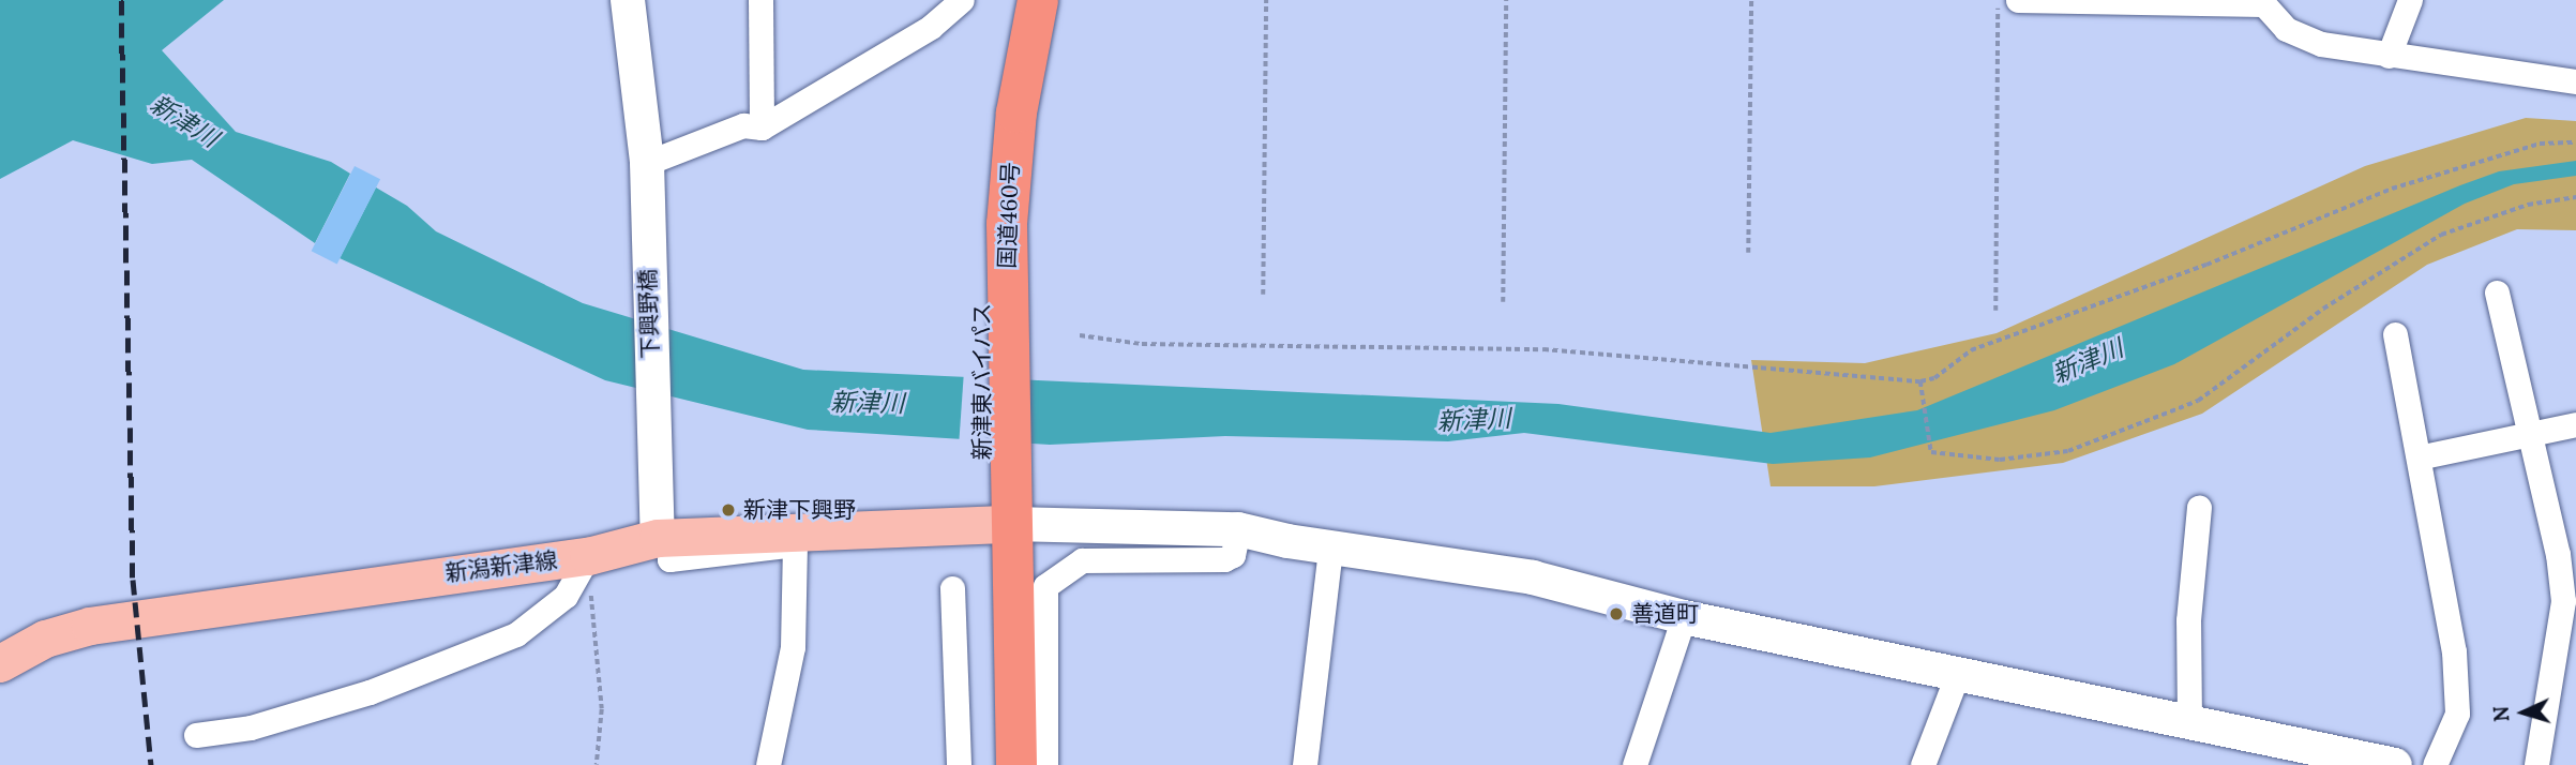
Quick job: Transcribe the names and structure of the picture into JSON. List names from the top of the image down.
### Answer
{
  "streets": {
    "highway": ["国道460号", "新津東バイパス"],
    "main road": ["新潟新津線"],
    "street": ["下興野橋"]
  },
  "crossings": [
    ["国道460号", "新津東バイパス"],
    ["国道460号", "新潟新津線"],
    ["下興野橋", "新潟新津線"]
  ],
  "water": ["新津川"],
  "places": ["新津下興野", "善道町"],
  "north": "left"
}
